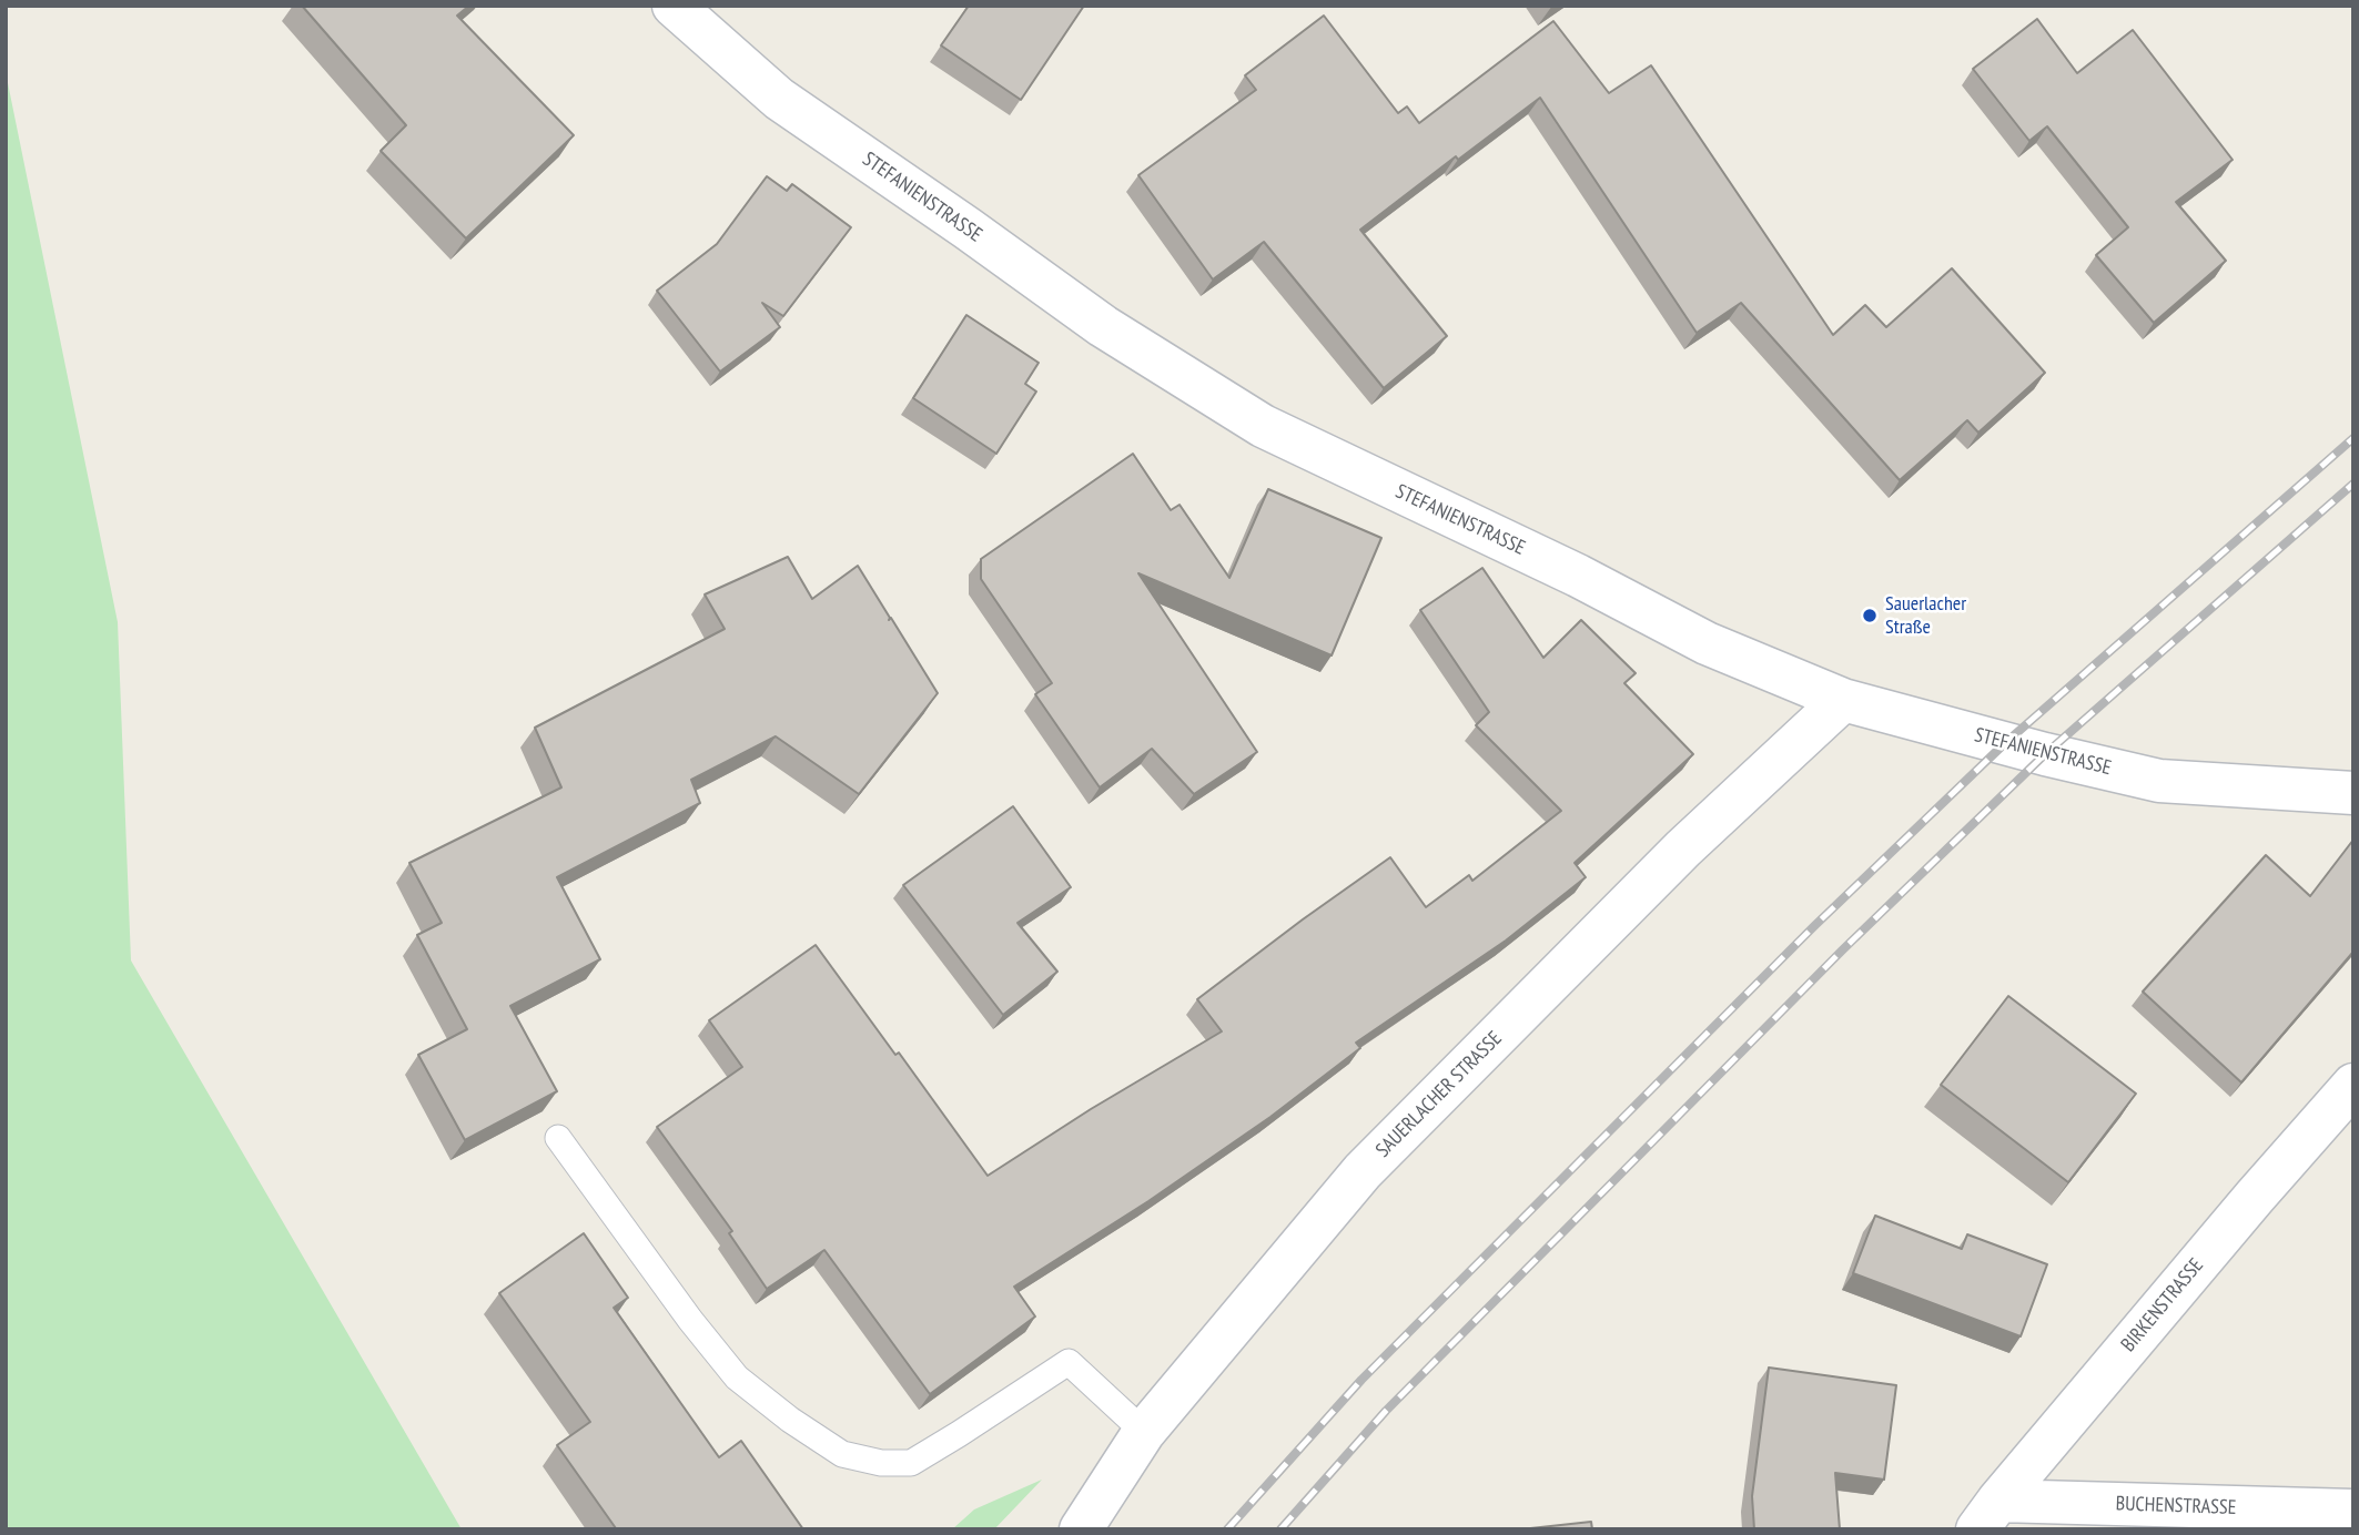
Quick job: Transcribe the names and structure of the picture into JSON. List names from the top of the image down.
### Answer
{
  "streets": {
    "street": [
      "STEFANIENSTRASSE",
      "SAUERLACHER STRASSE",
      "BIRKENSTRASSE",
      "BUCHENSTRASSE"
    ]
  },
  "crossings": [
    ["STEFANIENSTRASSE", "SAUERLACHER STRASSE"],
    ["BIRKENSTRASSE", "BUCHENSTRASSE"]
  ],
  "places": ["Sauerlacher Straße"]
}
